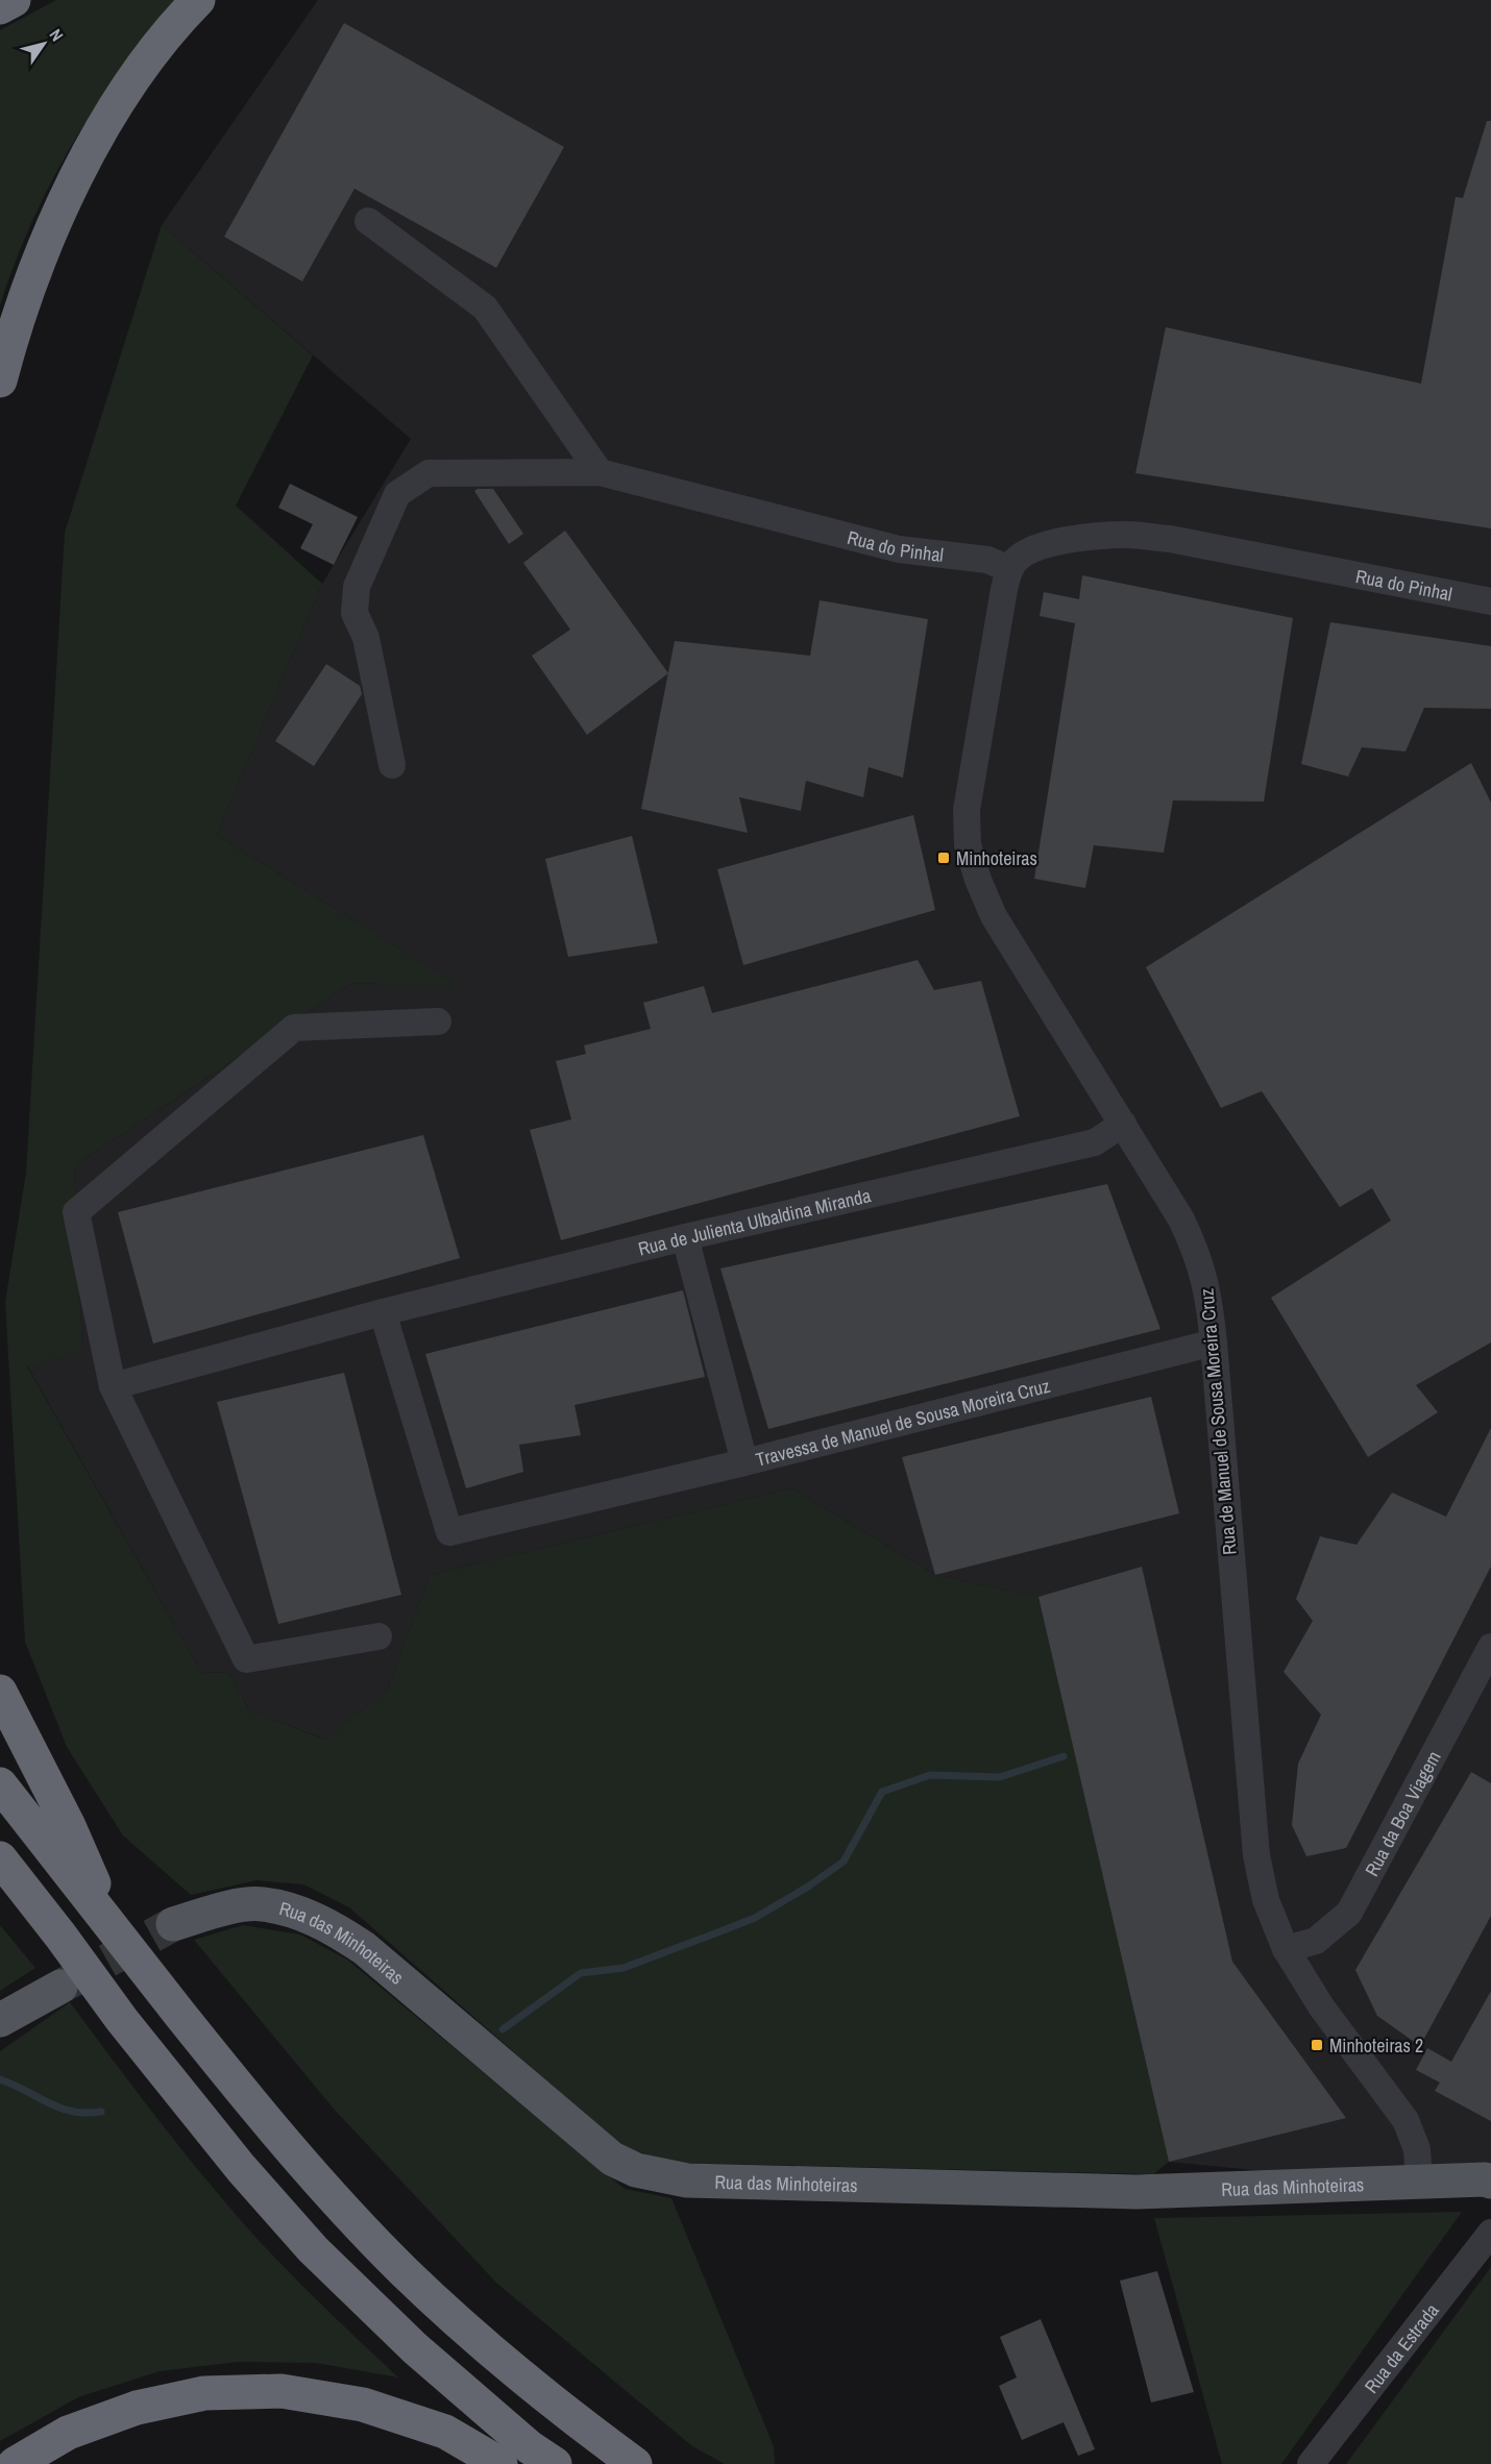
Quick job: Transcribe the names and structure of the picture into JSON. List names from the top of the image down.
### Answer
{
  "streets": {
    "main road": ["Rua das Minhoteiras"],
    "street": [
      "Rua do Pinhal",
      "Rua de Julienta Ulbaldina Miranda",
      "Rua de Manuel de Sousa Moreira Cruz",
      "Travessa de Manuel de Sousa Moreira Cruz",
      "Rua da Boa Viagem",
      "Rua da Estrada"
    ]
  },
  "crossings": [
    ["Rua do Pinhal", "Rua de Manuel de Sousa Moreira Cruz"],
    ["Rua de Julienta Ulbaldina Miranda", "Rua de Manuel de Sousa Moreira Cruz"],
    ["Rua de Julienta Ulbaldina Miranda", "Travessa de Manuel de Sousa Moreira Cruz"],
    ["Rua de Manuel de Sousa Moreira Cruz", "Travessa de Manuel de Sousa Moreira Cruz"],
    ["Rua de Manuel de Sousa Moreira Cruz", "Rua da Boa Viagem"],
    ["Rua de Manuel de Sousa Moreira Cruz", "Rua das Minhoteiras"]
  ],
  "places": {
    "transit": ["Minhoteiras", "Minhoteiras 2"]
  },
  "north": "top right"
}
